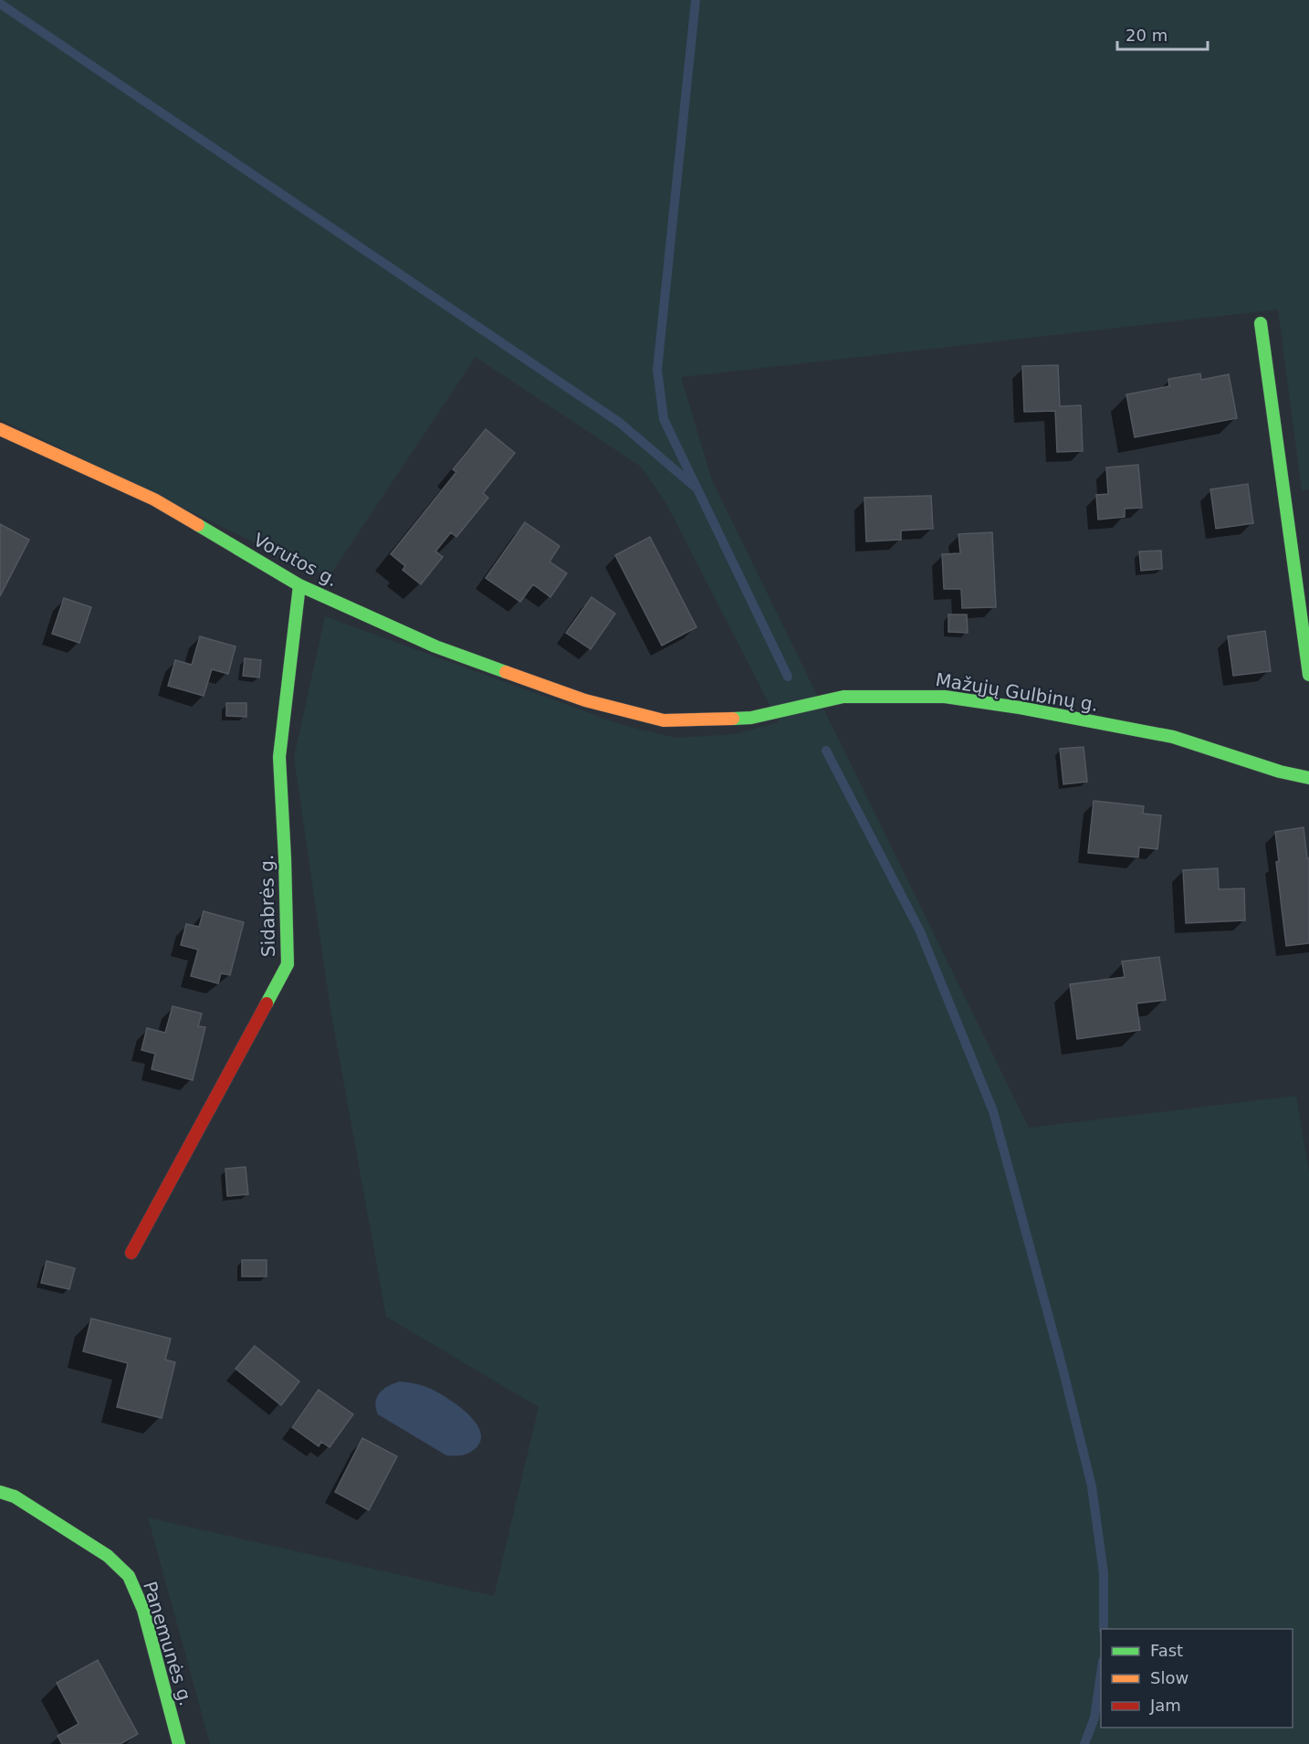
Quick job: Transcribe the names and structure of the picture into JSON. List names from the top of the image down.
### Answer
{
  "streets": {
    "street": [
      "Vorutos g.",
      "Mažųjų Gulbinų g.",
      "Sidabrės g.",
      "Panemunės g."
    ]
  },
  "crossings": [
    ["Vorutos g.", "Mažųjų Gulbinų g."],
    ["Vorutos g.", "Sidabrės g."]
  ],
  "legend": ["Fast", "Slow", "Jam"],
  "scale_bar": "20 m"
}
